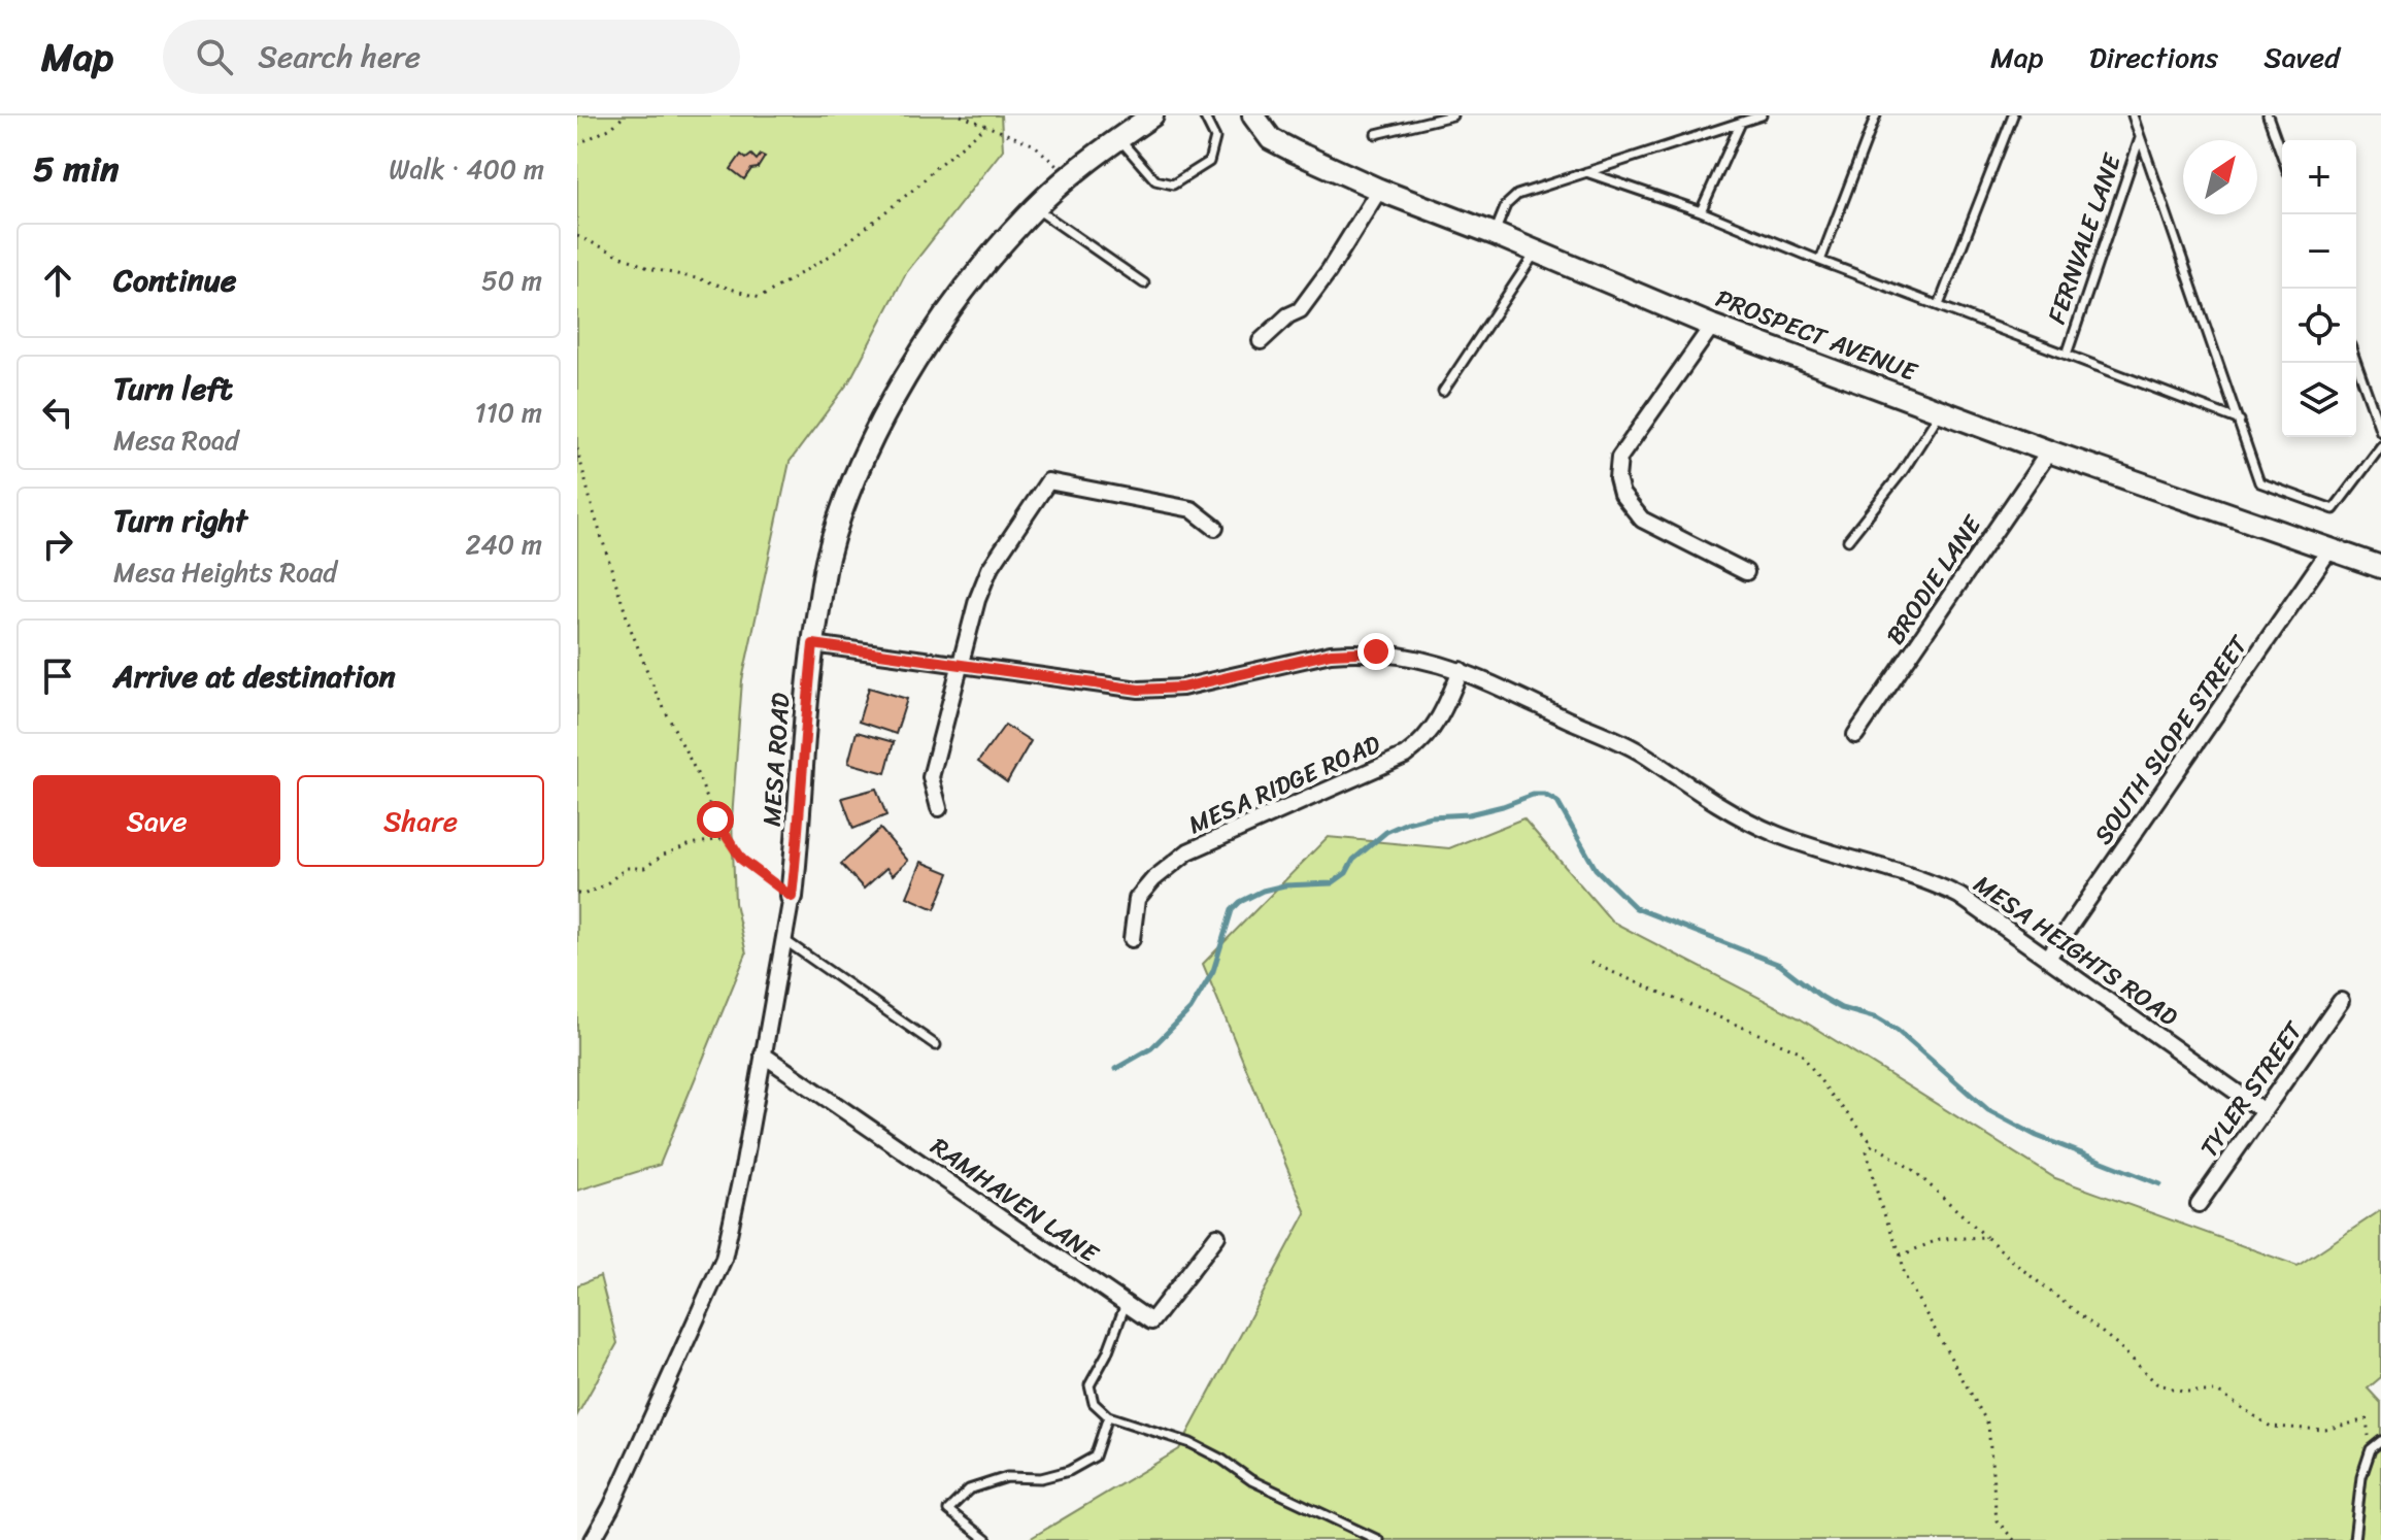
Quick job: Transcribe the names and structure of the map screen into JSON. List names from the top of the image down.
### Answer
{
  "streets": {
    "street": [
      "PROSPECT AVENUE",
      "BRODIE LANE",
      "SOUTH SLOPE STREET",
      "MESA ROAD",
      "MESA RIDGE ROAD",
      "MESA HEIGHTS ROAD",
      "TYLER STREET",
      "RAMHAVEN LANE"
    ],
    "lane": ["FERNVALE LANE"]
  },
  "crossings": [
    ["PROSPECT AVENUE", "BRODIE LANE"],
    ["PROSPECT AVENUE", "SOUTH SLOPE STREET"],
    ["SOUTH SLOPE STREET", "MESA HEIGHTS ROAD"],
    ["MESA ROAD", "MESA HEIGHTS ROAD"],
    ["MESA ROAD", "RAMHAVEN LANE"],
    ["MESA RIDGE ROAD", "MESA HEIGHTS ROAD"],
    ["MESA HEIGHTS ROAD", "TYLER STREET"]
  ],
  "north": "top right",
  "page": {
    "header": "Map",
    "search": "Search here",
    "nav": ["Map", "Directions", "Saved"],
    "heading": ["5 min", "Walk · 400 m"],
    "map_buttons": ["+", "−"],
    "list": [
      ["Continue", "50 m"],
      ["Turn left", "Mesa Road", "110 m"],
      ["Turn right", "Mesa Heights Road", "240 m"],
      "Arrive at destination"
    ],
    "buttons": ["Save", "Share"]
  }
}
